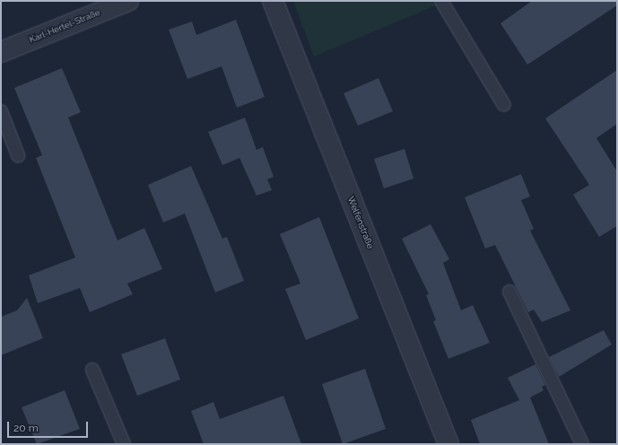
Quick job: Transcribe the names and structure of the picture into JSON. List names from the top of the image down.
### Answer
{
  "streets": {
    "street": ["Karl-Hertel-Straße", "Welfenstraße"]
  },
  "scale_bar": "20 m"
}
